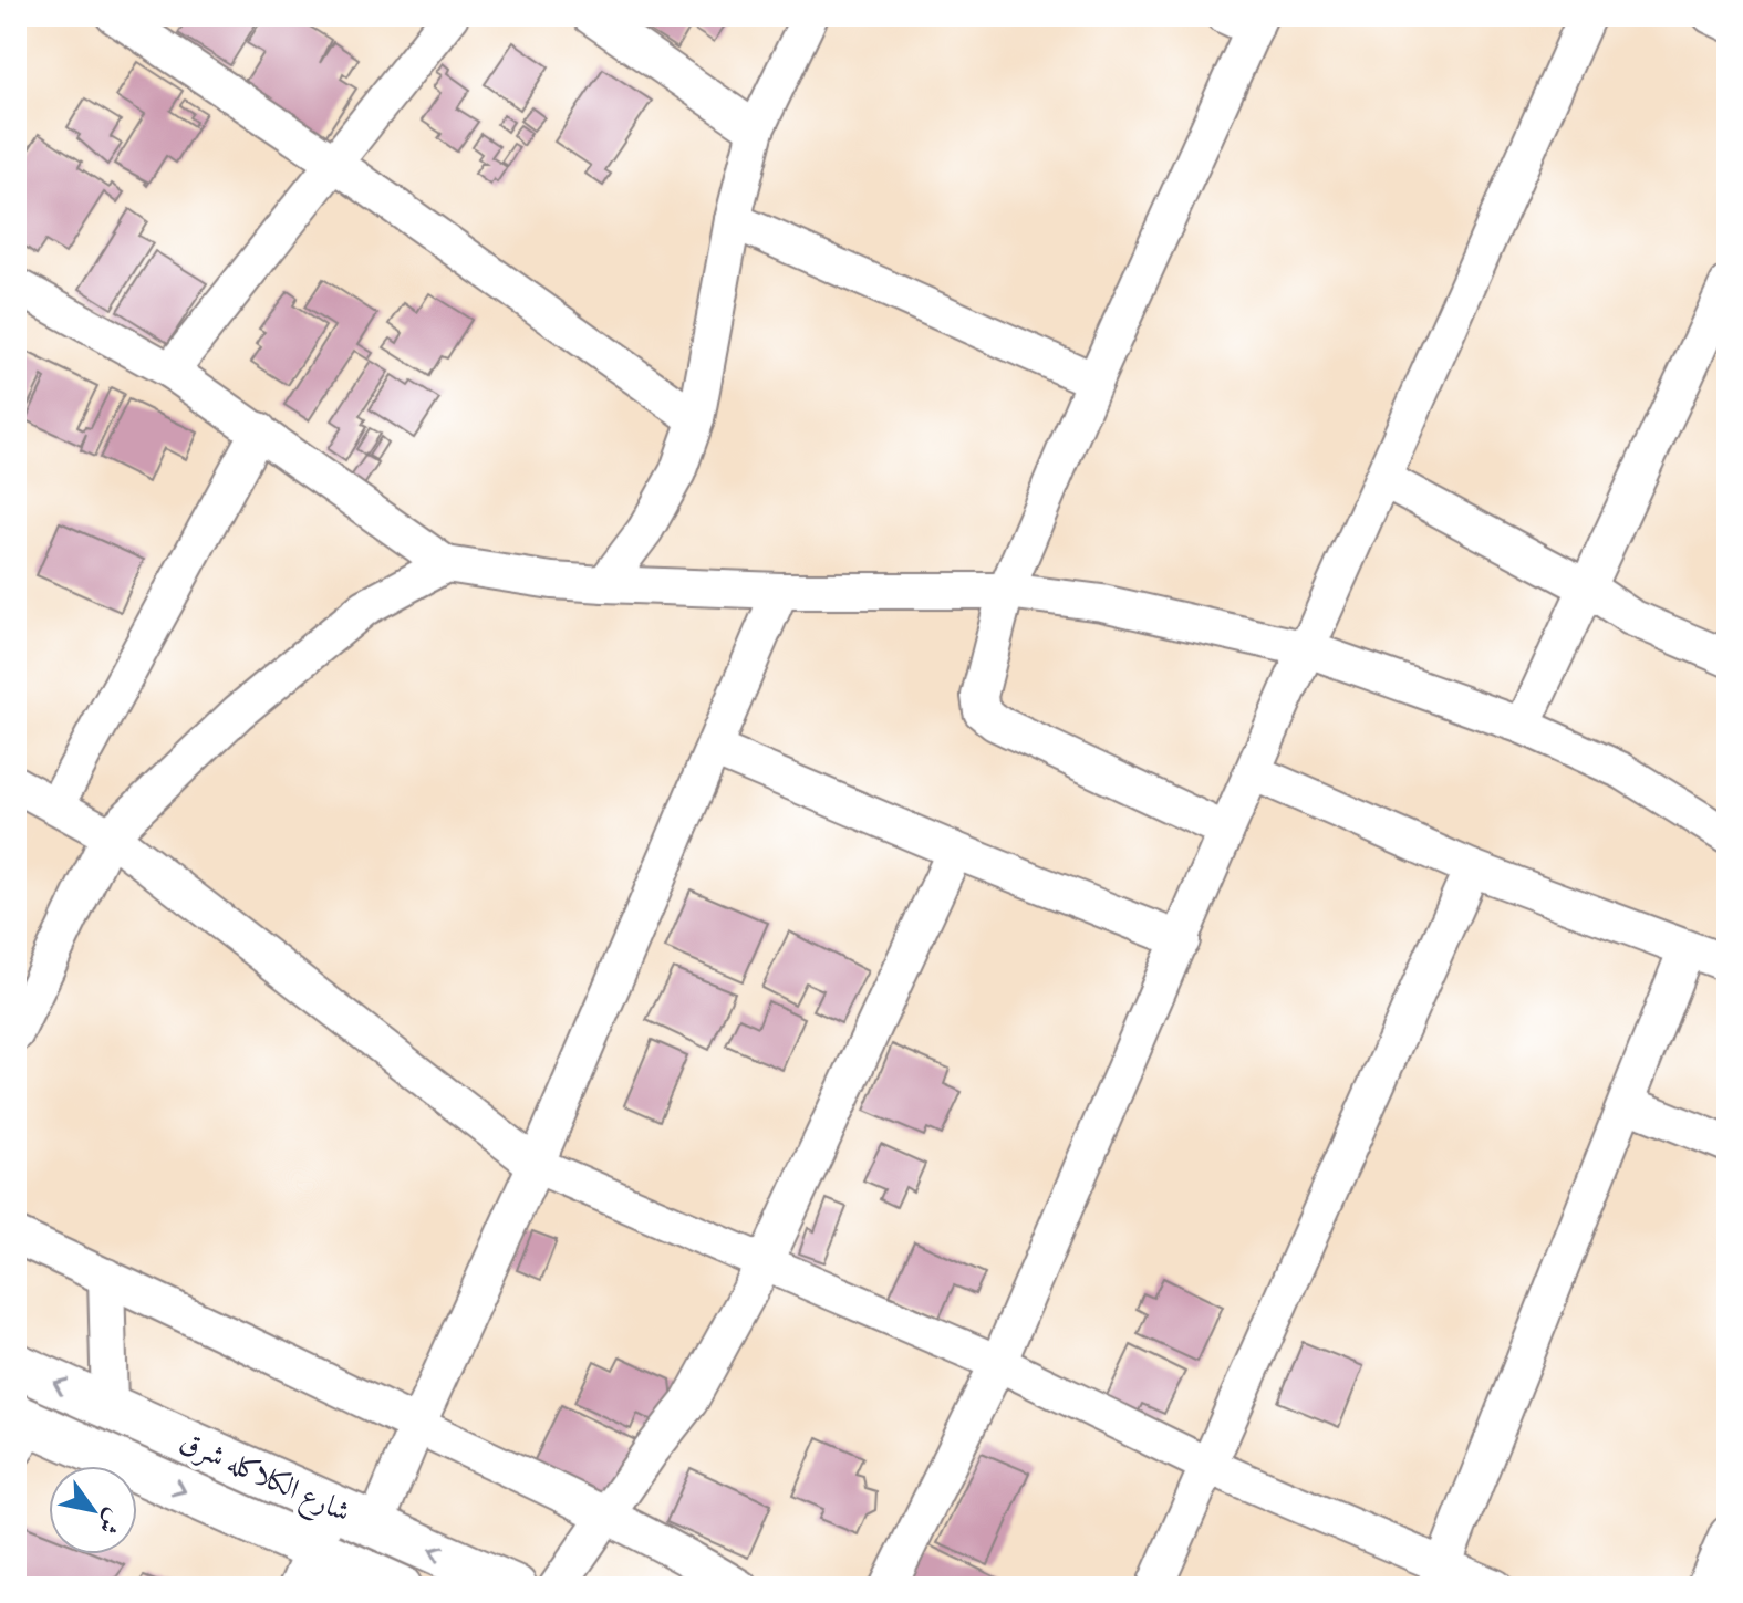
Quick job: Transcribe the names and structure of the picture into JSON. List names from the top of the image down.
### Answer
{
  "streets": {
    "street": ["شارع الكلاكله شرق"]
  },
  "north": "bottom right"
}
